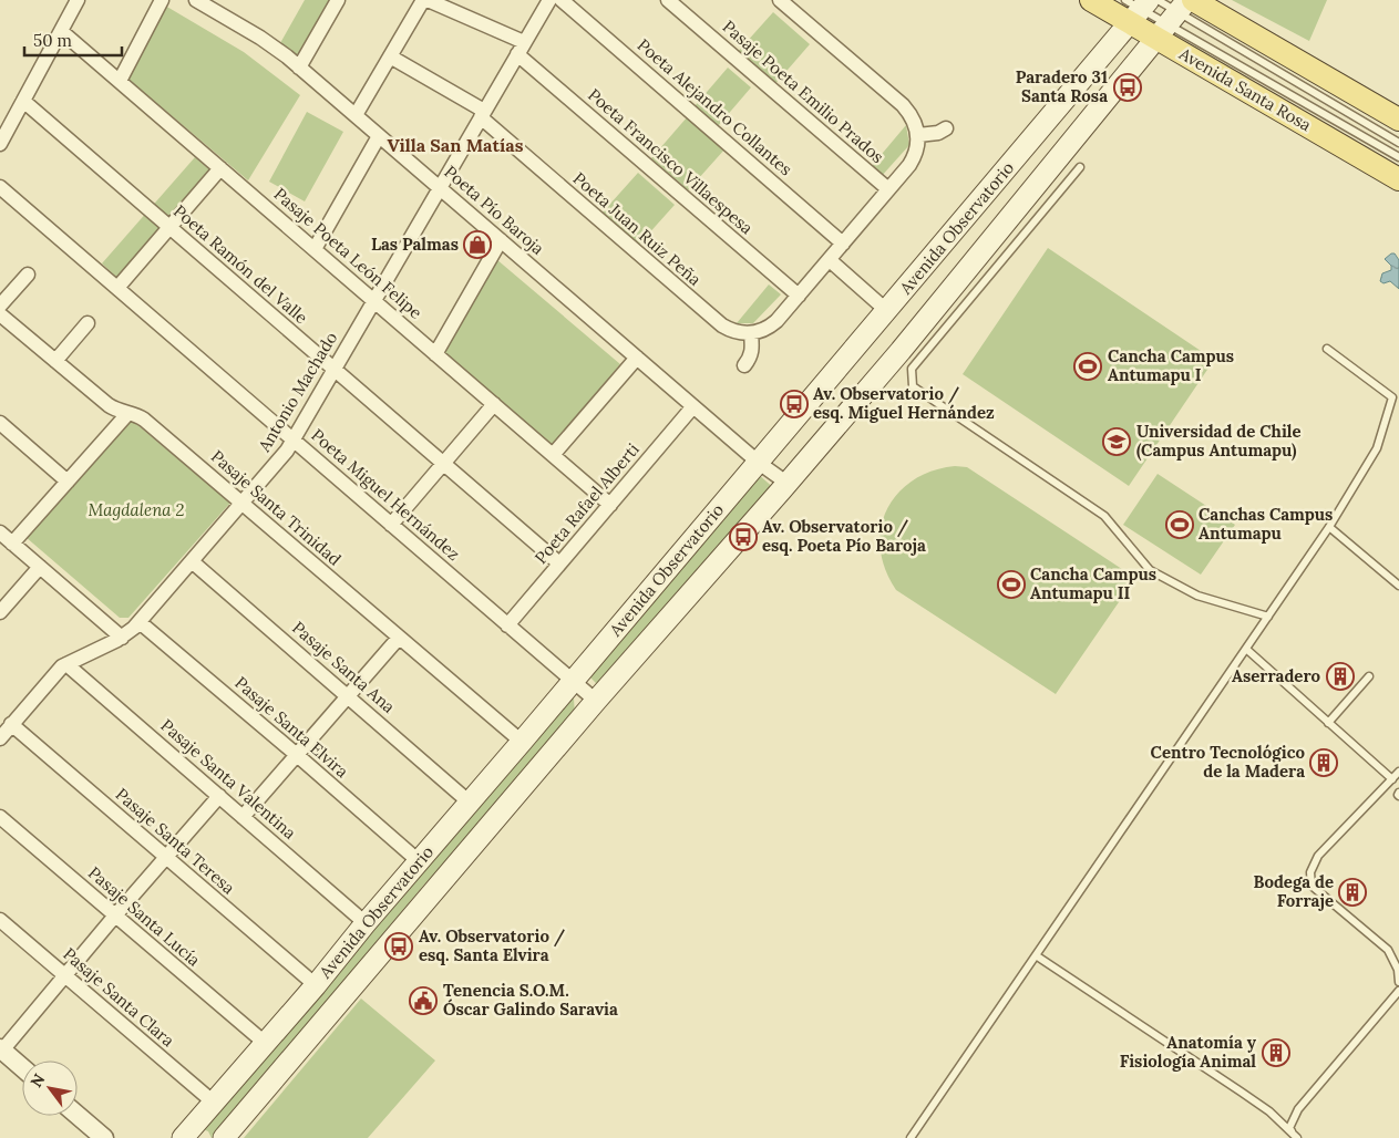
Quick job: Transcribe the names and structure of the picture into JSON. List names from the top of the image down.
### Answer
{
  "streets": {
    "main road": ["Avenida Santa Rosa", "Avenida Observatorio"],
    "street": [
      "Pasaje Poeta Emilio Prados",
      "Poeta Alejandro Collantes",
      "Poeta Francisco Villaespesa",
      "Poeta Pío Baroja",
      "Poeta Juan Ruiz Peña",
      "Pasaje Poeta León Felipe",
      "Poeta Ramón del Valle",
      "Antonio Machado",
      "Poeta Miguel Hernández",
      "Poeta Rafael Alberti",
      "Pasaje Santa Trinidad",
      "Pasaje Santa Ana",
      "Pasaje Santa Elvira",
      "Pasaje Santa Valentina",
      "Pasaje Santa Teresa",
      "Pasaje Santa Lucía",
      "Pasaje Santa Clara"
    ]
  },
  "crossings": [
    ["Avenida Santa Rosa", "Avenida Observatorio"],
    ["Poeta Francisco Villaespesa", "Antonio Machado"],
    ["Poeta Pío Baroja", "Avenida Observatorio"],
    ["Poeta Pío Baroja", "Antonio Machado"],
    ["Poeta Pío Baroja", "Poeta Rafael Alberti"],
    ["Avenida Observatorio", "Poeta Miguel Hernández"],
    ["Avenida Observatorio", "Pasaje Santa Trinidad"],
    ["Avenida Observatorio", "Pasaje Santa Ana"],
    ["Avenida Observatorio", "Pasaje Santa Elvira"],
    ["Avenida Observatorio", "Pasaje Santa Valentina"],
    ["Avenida Observatorio", "Pasaje Santa Teresa"],
    ["Avenida Observatorio", "Pasaje Santa Lucía"],
    ["Avenida Observatorio", "Pasaje Santa Clara"],
    ["Poeta Juan Ruiz Peña", "Antonio Machado"],
    ["Pasaje Poeta León Felipe", "Antonio Machado"],
    ["Pasaje Poeta León Felipe", "Poeta Rafael Alberti"],
    ["Poeta Ramón del Valle", "Antonio Machado"],
    ["Poeta Ramón del Valle", "Poeta Rafael Alberti"],
    ["Antonio Machado", "Poeta Miguel Hernández"],
    ["Antonio Machado", "Pasaje Santa Trinidad"],
    ["Antonio Machado", "Pasaje Santa Ana"],
    ["Antonio Machado", "Pasaje Santa Elvira"],
    ["Antonio Machado", "Pasaje Santa Valentina"],
    ["Antonio Machado", "Pasaje Santa Teresa"],
    ["Poeta Miguel Hernández", "Poeta Rafael Alberti"]
  ],
  "districts": ["Villa San Matías"],
  "parks": ["Magdalena 2"],
  "places": {
    "bus stop": [
      "Paradero 31 Santa Rosa",
      "Av. Observatorio / esq. Miguel Hernández",
      "Av. Observatorio / esq. Poeta Pío Baroja",
      "Av. Observatorio / esq. Santa Elvira"
    ],
    "shop": ["Las Palmas"],
    "sports": ["Cancha Campus Antumapu I", "Canchas Campus Antumapu", "Cancha Campus Antumapu II"],
    "school or university": ["Universidad de Chile (Campus Antumapu)"],
    "building": [
      "Aserradero",
      "Centro Tecnológico de la Madera",
      "Bodega de Forraje",
      "Anatomía y Fisiología Animal"
    ],
    "public building": ["Tenencia S.O.M. Óscar Galindo Saravia"]
  },
  "scale_bar": "50 m",
  "north": "top left"
}
